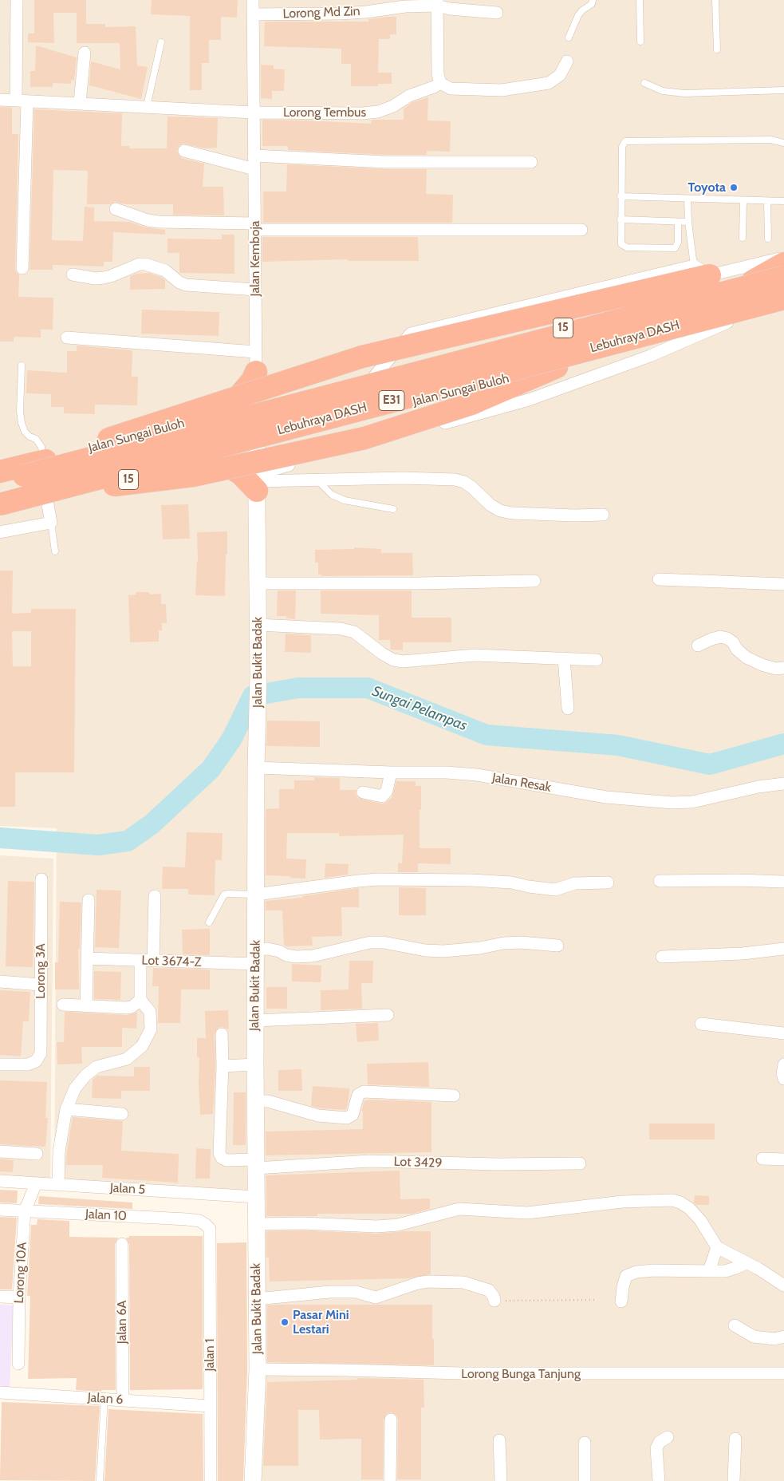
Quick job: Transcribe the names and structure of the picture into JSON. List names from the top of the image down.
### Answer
{
  "streets": {
    "highway": [
      "15",
      "Lebuhraya DASH",
      "Jalan Sungai Buloh",
      "E31"
    ],
    "main road": ["Jalan Bukit Badak"],
    "street": [
      "Lorong Md Zin",
      "Lorong Tembus",
      "Jalan Kemboja",
      "Jalan Resak",
      "Lot 3674-Z",
      "Lorong 3A",
      "Lot 3429",
      "Jalan 5",
      "Jalan 10",
      "Lorong 10A",
      "Jalan 6A",
      "Jalan 1",
      "Lorong Bunga Tanjung",
      "Jalan 6"
    ]
  },
  "crossings": [
    ["Lorong Md Zin", "Jalan Kemboja"],
    ["Lorong Tembus", "Jalan Kemboja"],
    ["Jalan Kemboja", "Jalan Sungai Buloh"],
    ["Jalan Kemboja", "Jalan Bukit Badak"],
    ["15", "Jalan Sungai Buloh"],
    ["Lebuhraya DASH", "Jalan Sungai Buloh"],
    ["Jalan Sungai Buloh", "Jalan Bukit Badak"],
    ["Jalan Bukit Badak", "Jalan Resak"],
    ["Jalan Bukit Badak", "Lot 3674-Z"],
    ["Jalan Bukit Badak", "Lot 3429"],
    ["Jalan Bukit Badak", "Jalan 5"],
    ["Jalan Bukit Badak", "Lorong Bunga Tanjung"],
    ["Jalan 5", "Lorong 10A"],
    ["Jalan 10", "Lorong 10A"],
    ["Jalan 10", "Jalan 1"],
    ["Jalan 6A", "Jalan 6"],
    ["Jalan 1", "Jalan 6"]
  ],
  "water": ["Sungai Pelampas"],
  "places": ["Toyota", "Pasar Mini Lestari"]
}
